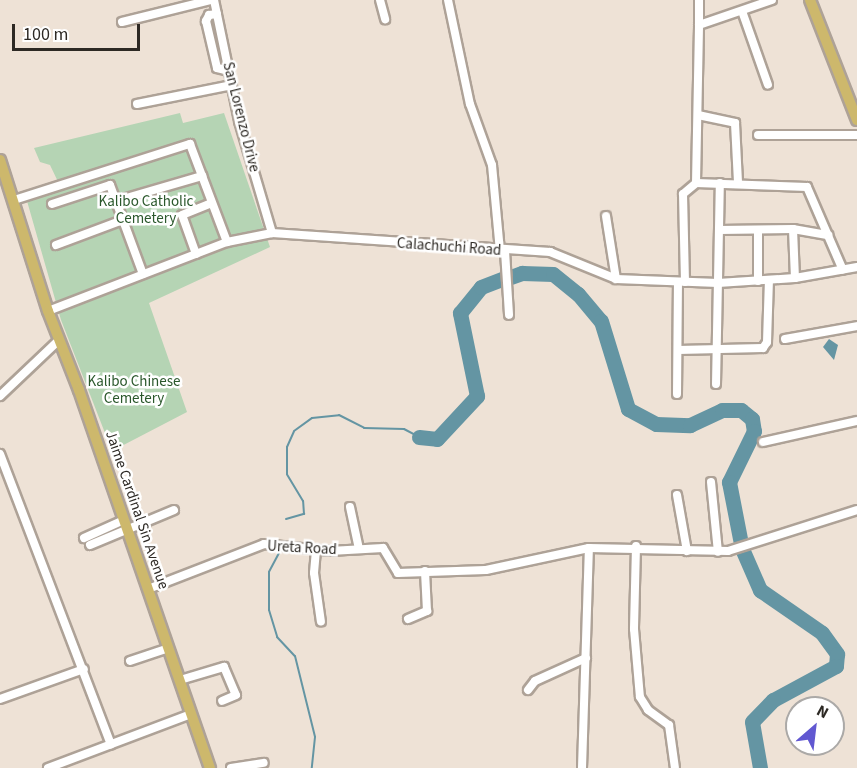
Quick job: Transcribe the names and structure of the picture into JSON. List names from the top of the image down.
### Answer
{
  "streets": {
    "main road": ["Jaime Cardinal Sin Avenue"],
    "street": ["San Lorenzo Drive", "Calachuchi Road", "Ureta Road"]
  },
  "crossings": [
    ["San Lorenzo Drive", "Calachuchi Road"],
    ["Calachuchi Road", "Jaime Cardinal Sin Avenue"],
    ["Jaime Cardinal Sin Avenue", "Ureta Road"]
  ],
  "parks": ["Kalibo Catholic Cemetery", "Kalibo Chinese Cemetery"],
  "scale_bar": "100 m",
  "north": "top right"
}
